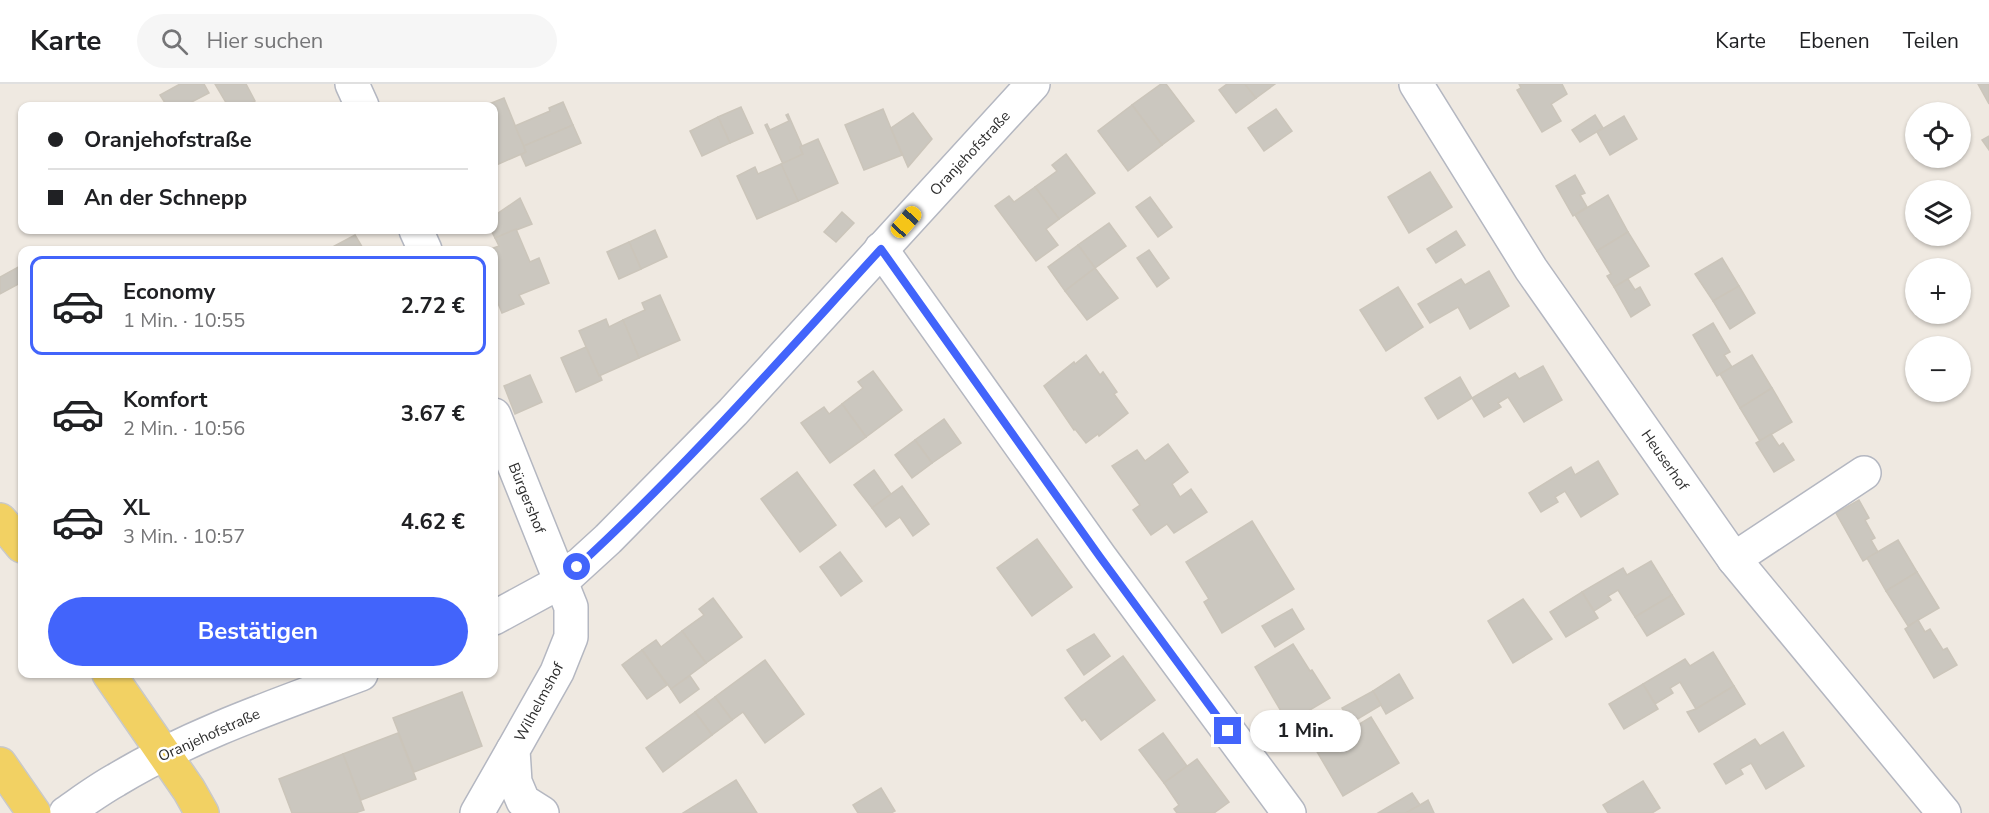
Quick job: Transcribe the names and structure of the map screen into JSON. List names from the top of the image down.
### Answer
{
  "streets": {
    "street": [
      "Oranjehofstraße",
      "Heuserhof",
      "Bürgershof",
      "Wilhelmshof"
    ]
  },
  "crossings": [
    ["Oranjehofstraße", "Bürgershof"],
    ["Oranjehofstraße", "Wilhelmshof"],
    ["Bürgershof", "Wilhelmshof"]
  ],
  "page": {
    "header": "Karte",
    "search": "Hier suchen",
    "nav": ["Karte", "Ebenen", "Teilen"],
    "map_buttons": ["+", "−"],
    "banner": ["Oranjehofstraße", "An der Schnepp"],
    "list": [
      {
        "name": "Economy",
        "note": "1 Min. · 10:55",
        "value": "2.72 €"
      },
      {
        "name": "Komfort",
        "note": "2 Min. · 10:56",
        "value": "3.67 €"
      },
      {
        "name": "XL",
        "note": "3 Min. · 10:57",
        "value": "4.62 €"
      }
    ],
    "buttons": "Bestätigen",
    "bubble": "1 Min."
  }
}
